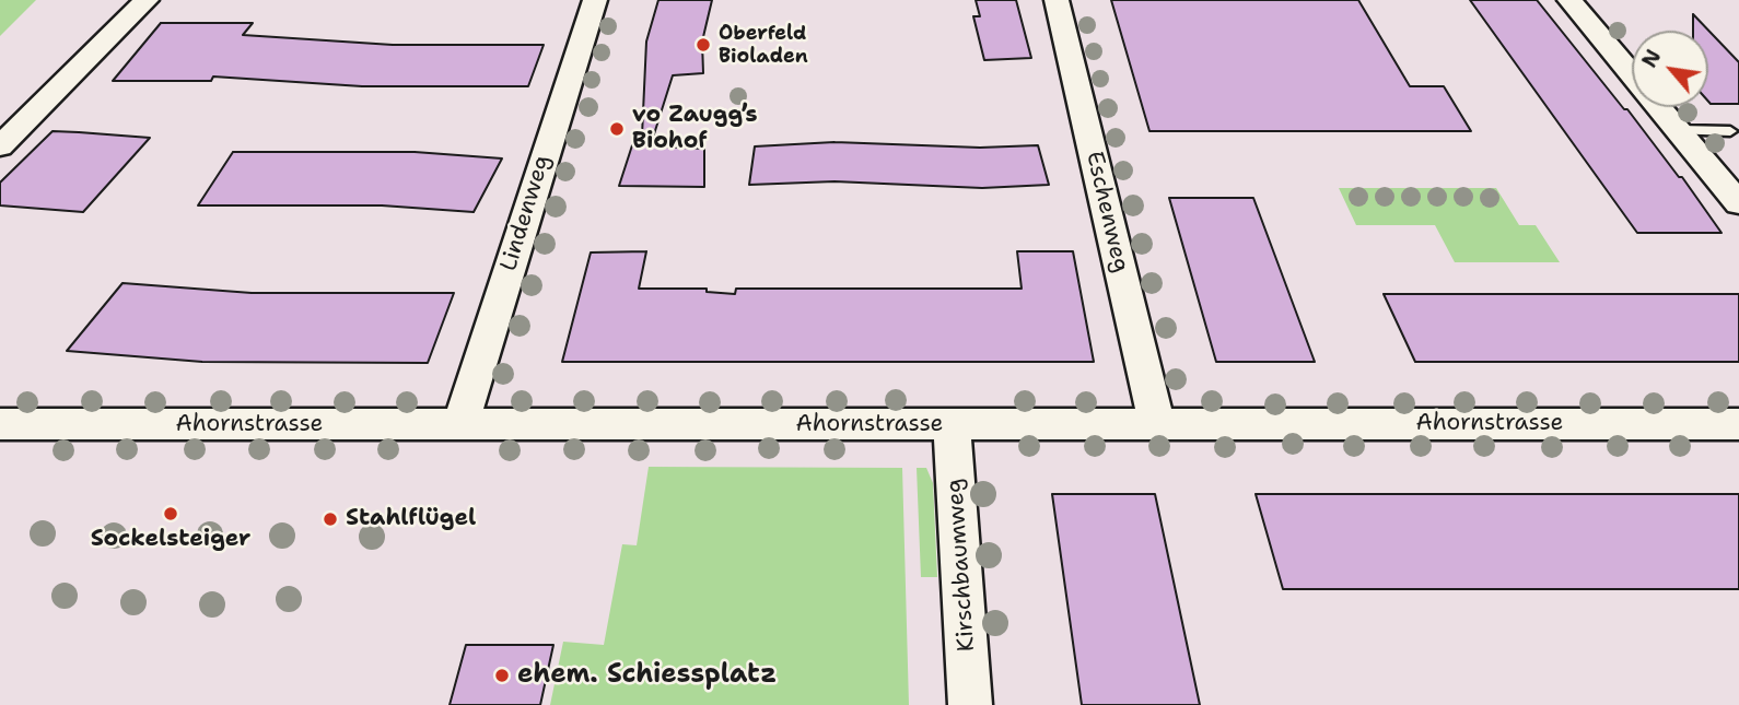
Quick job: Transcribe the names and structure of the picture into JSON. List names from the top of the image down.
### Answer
{
  "streets": {
    "street": [
      "Eschenweg",
      "Lindenweg",
      "Ahornstrasse",
      "Kirschbaumweg"
    ]
  },
  "crossings": [
    ["Eschenweg", "Ahornstrasse"],
    ["Lindenweg", "Ahornstrasse"],
    ["Ahornstrasse", "Kirschbaumweg"]
  ],
  "places": [
    "Oberfeld Bioladen",
    "vo Zaugg’s Biohof",
    "Sockelsteiger",
    "Stahlflügel",
    "ehem. Schiessplatz"
  ],
  "north": "top left"
}
